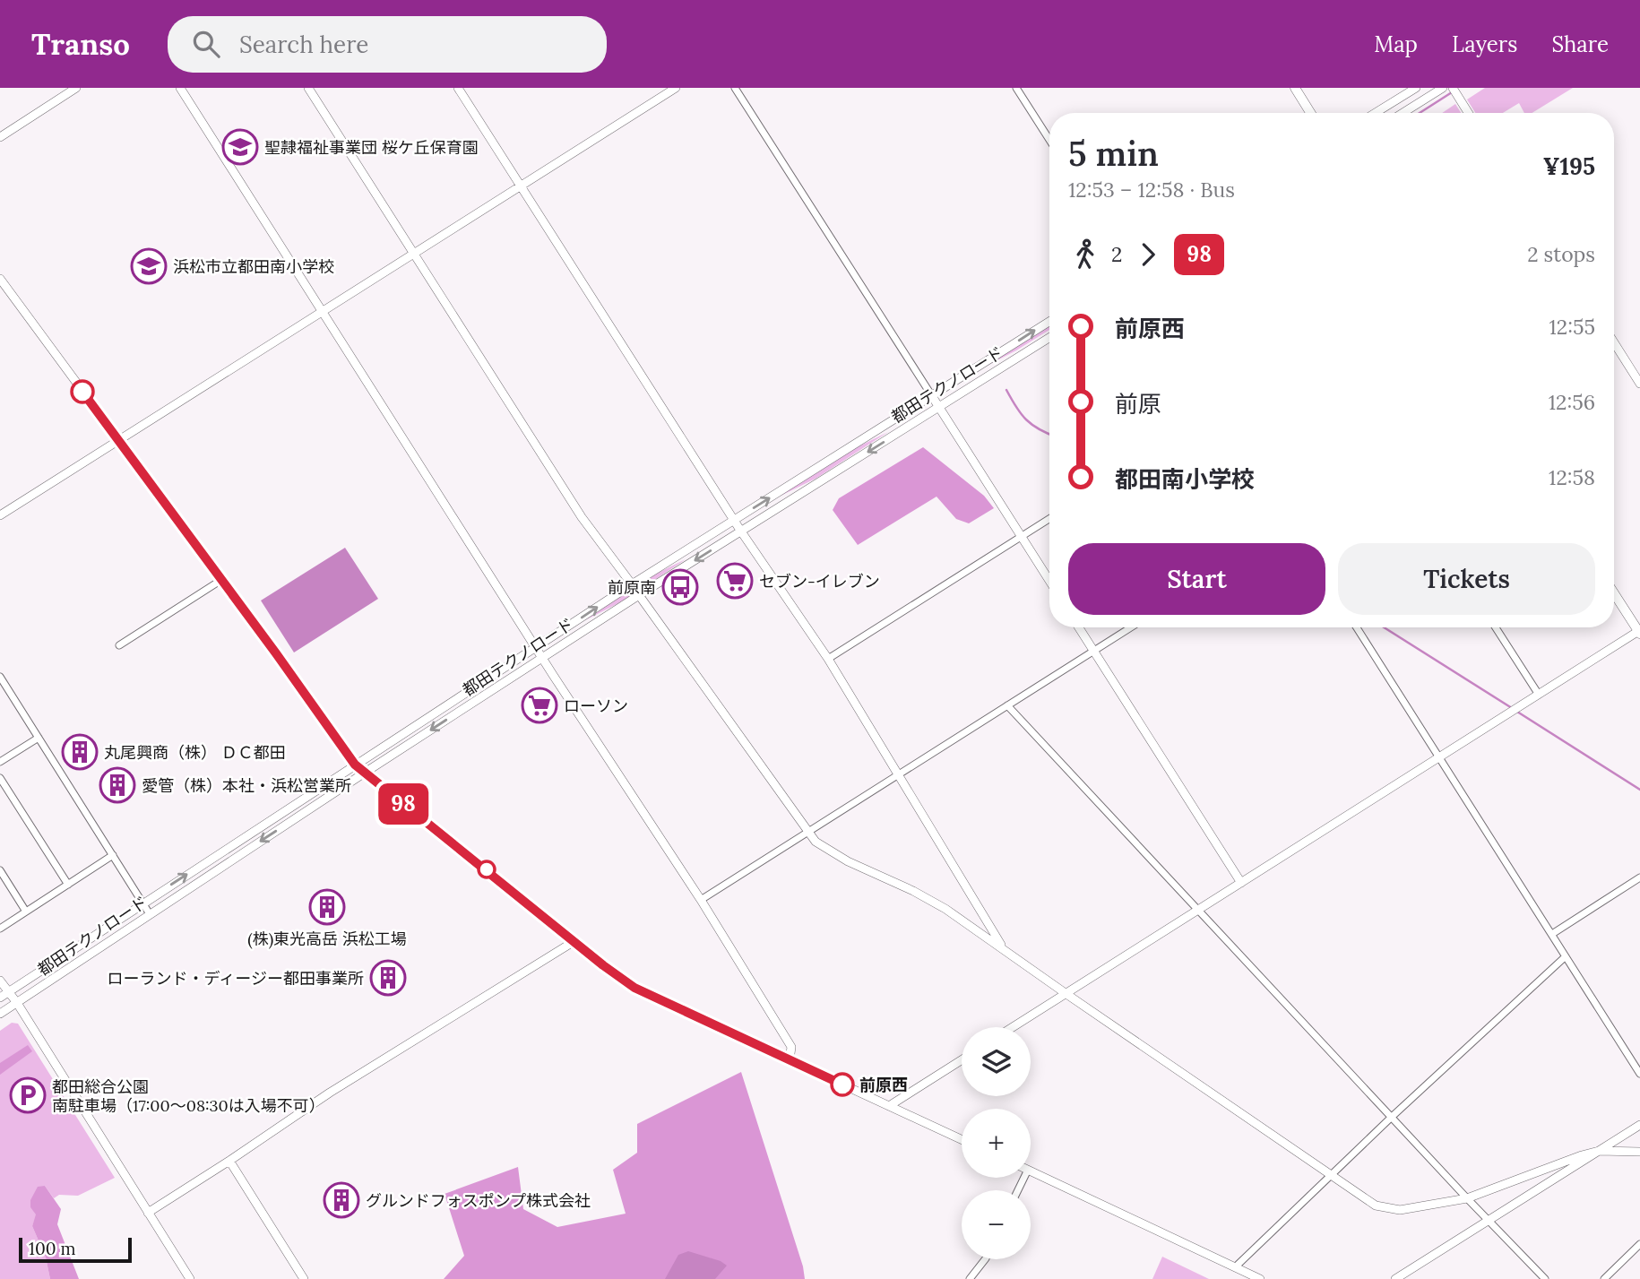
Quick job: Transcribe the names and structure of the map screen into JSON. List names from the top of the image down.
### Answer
{
  "streets": {
    "street": ["都田テクノロード"]
  },
  "places": {
    "school or university": ["聖隷福祉事業団 桜ケ丘保育園", "浜松市立都田南小学校"],
    "supermarket": ["セブン-イレブン", "ローソン"],
    "bus stop": ["前原南"],
    "building": [
      "丸尾興商（株） ＤＣ都田",
      "愛管（株）本社・浜松営業所",
      "(株)東光高岳 浜松工場",
      "ローランド・ディージー都田事業所",
      "グルンドフォスポンプ株式会社"
    ],
    "other": ["前原西"],
    "parking": ["都田総合公園 南駐車場（17:00～08:30は入場不可）"]
  },
  "lines": ["bus line 98"],
  "scale_bar": "100 m",
  "page": {
    "header": "Transo",
    "search": "Search here",
    "nav": ["Map", "Layers", "Share"],
    "on_map": "98",
    "heading": ["5 min", "12:53 – 12:58 · Bus", "¥195"],
    "legs": ["2", "98", "2 stops"],
    "list": [
      {
        "name": "前原西",
        "value": "12:55"
      },
      {
        "name": "前原",
        "value": "12:56"
      },
      {
        "name": "都田南小学校",
        "value": "12:58"
      }
    ],
    "buttons": ["Start", "Tickets"],
    "map_buttons": ["+", "−"],
    "scale": "100 m"
  }
}
